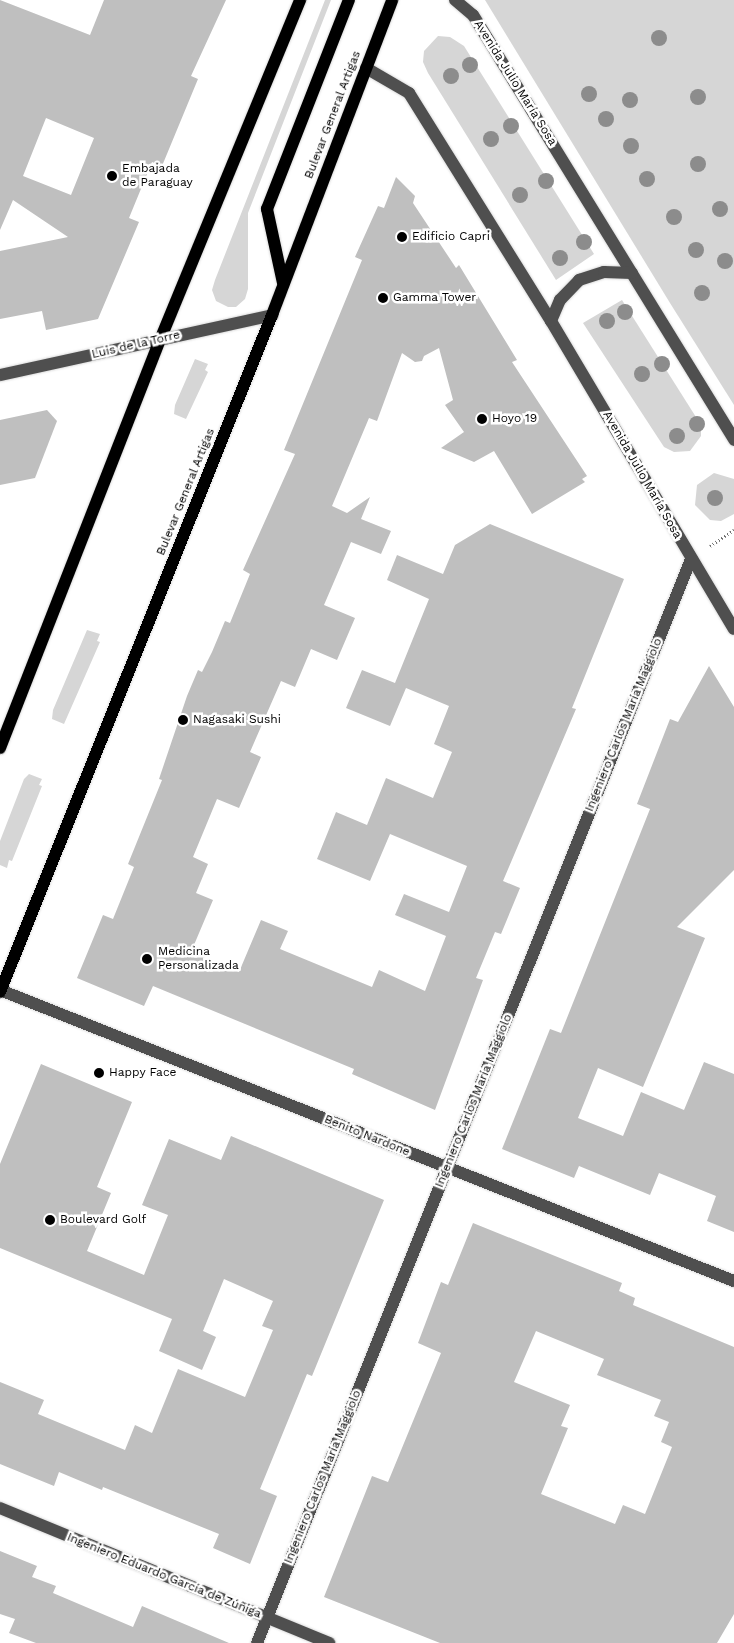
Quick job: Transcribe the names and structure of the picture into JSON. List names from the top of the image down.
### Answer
{
  "streets": {
    "main road": ["Bulevar General Artigas"],
    "street": [
      "Avenida Julio María Sosa",
      "Luis de la Torre",
      "Ingeniero Carlos María Maggiolo",
      "Benito Nardone",
      "Ingeniero Eduardo García de Zúñiga"
    ]
  },
  "crossings": [
    ["Avenida Julio María Sosa", "Bulevar General Artigas"],
    ["Avenida Julio María Sosa", "Ingeniero Carlos María Maggiolo"],
    ["Bulevar General Artigas", "Luis de la Torre"],
    ["Bulevar General Artigas", "Benito Nardone"],
    ["Ingeniero Carlos María Maggiolo", "Benito Nardone"],
    ["Ingeniero Carlos María Maggiolo", "Ingeniero Eduardo García de Zúñiga"]
  ],
  "places": [
    "Embajada de Paraguay",
    "Edificio Capri",
    "Gamma Tower",
    "Hoyo 19",
    "Nagasaki Sushi",
    "Medicina Personalizada",
    "Happy Face",
    "Boulevard Golf"
  ]
}
